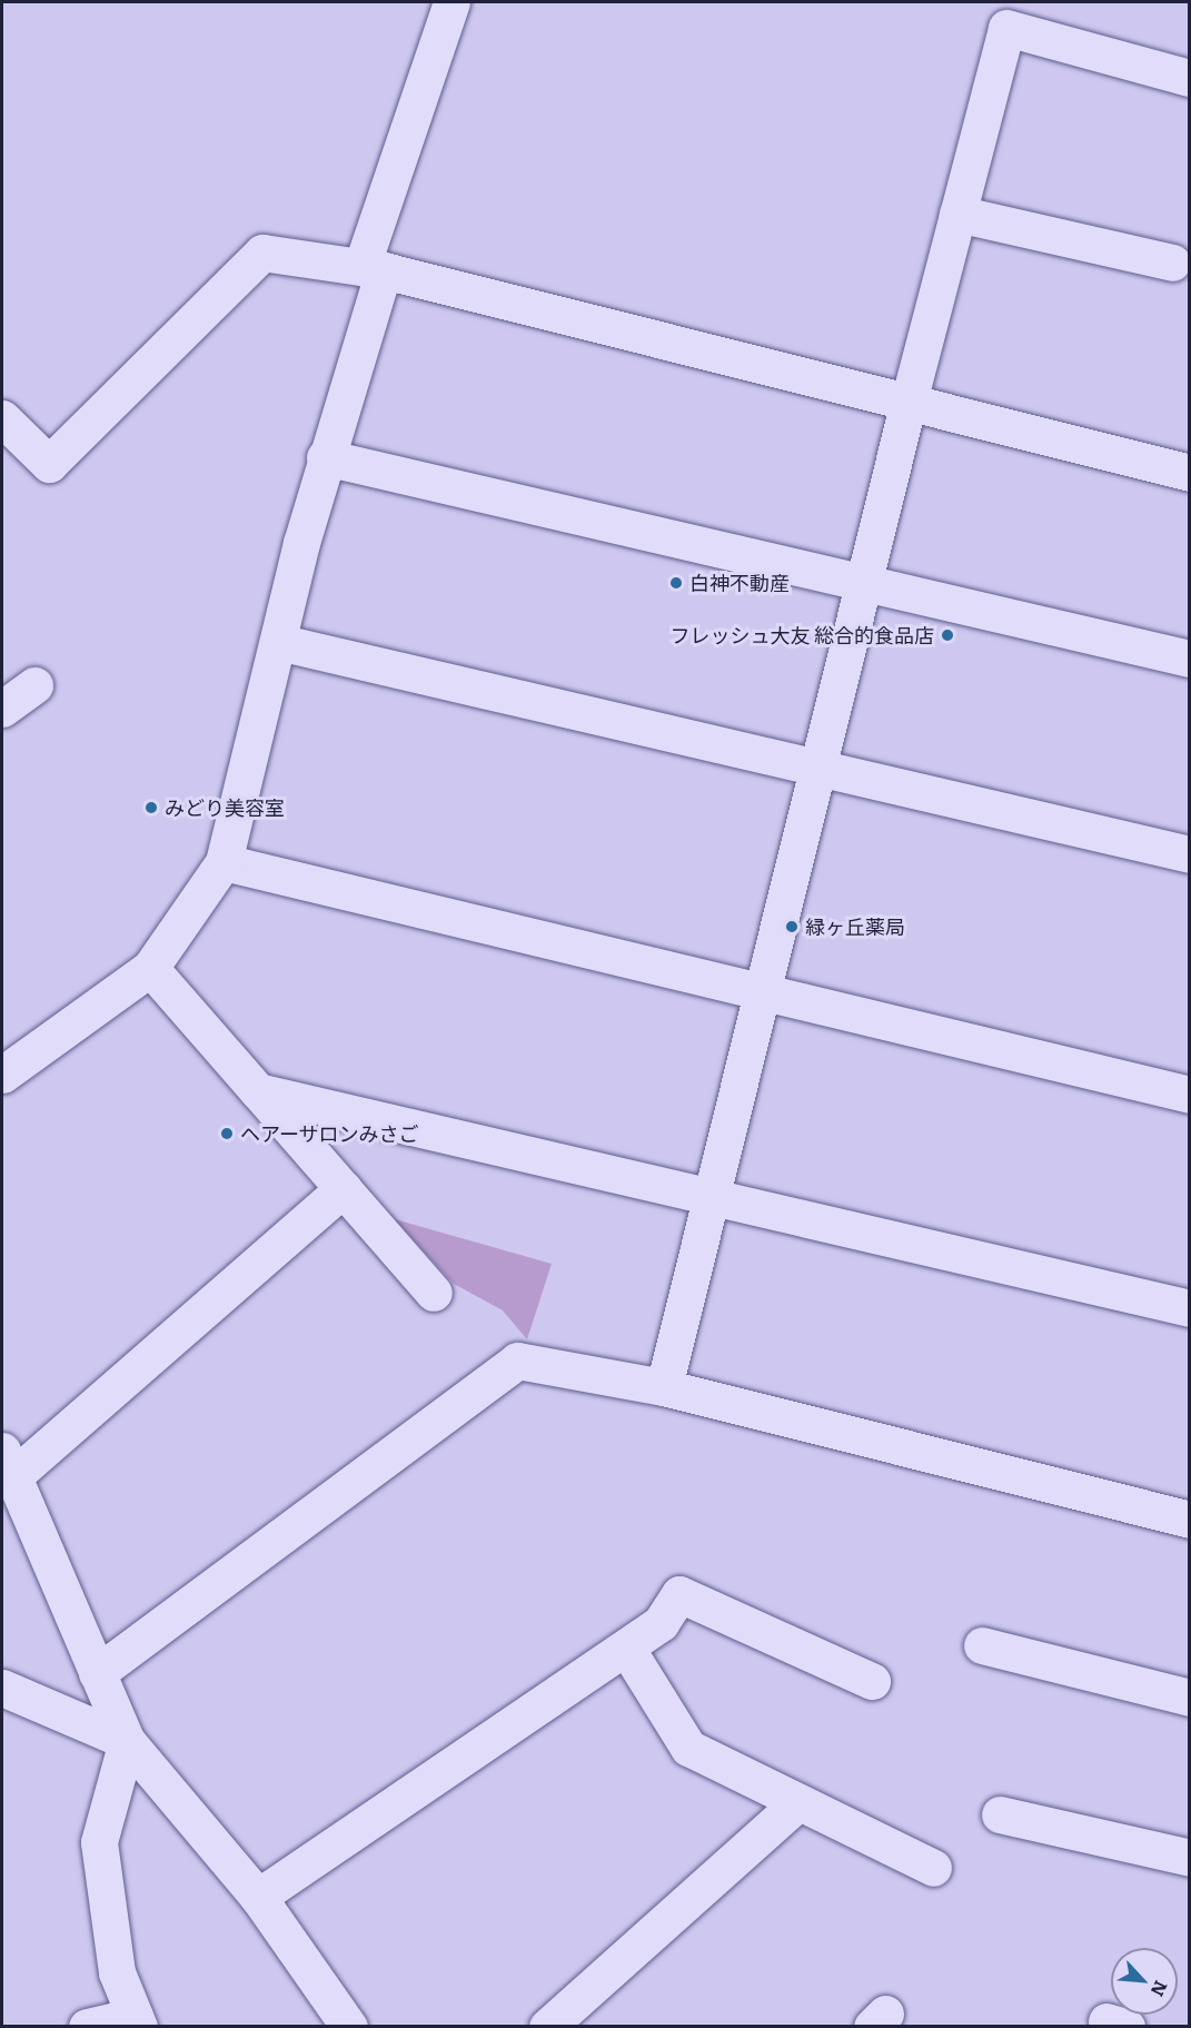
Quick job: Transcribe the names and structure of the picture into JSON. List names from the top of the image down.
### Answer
{
  "places": [
    "白神不動産",
    "フレッシュ大友 総合的食品店",
    "みどり美容室",
    "緑ヶ丘薬局",
    "ヘアーサロンみさご"
  ],
  "north": "bottom right"
}
